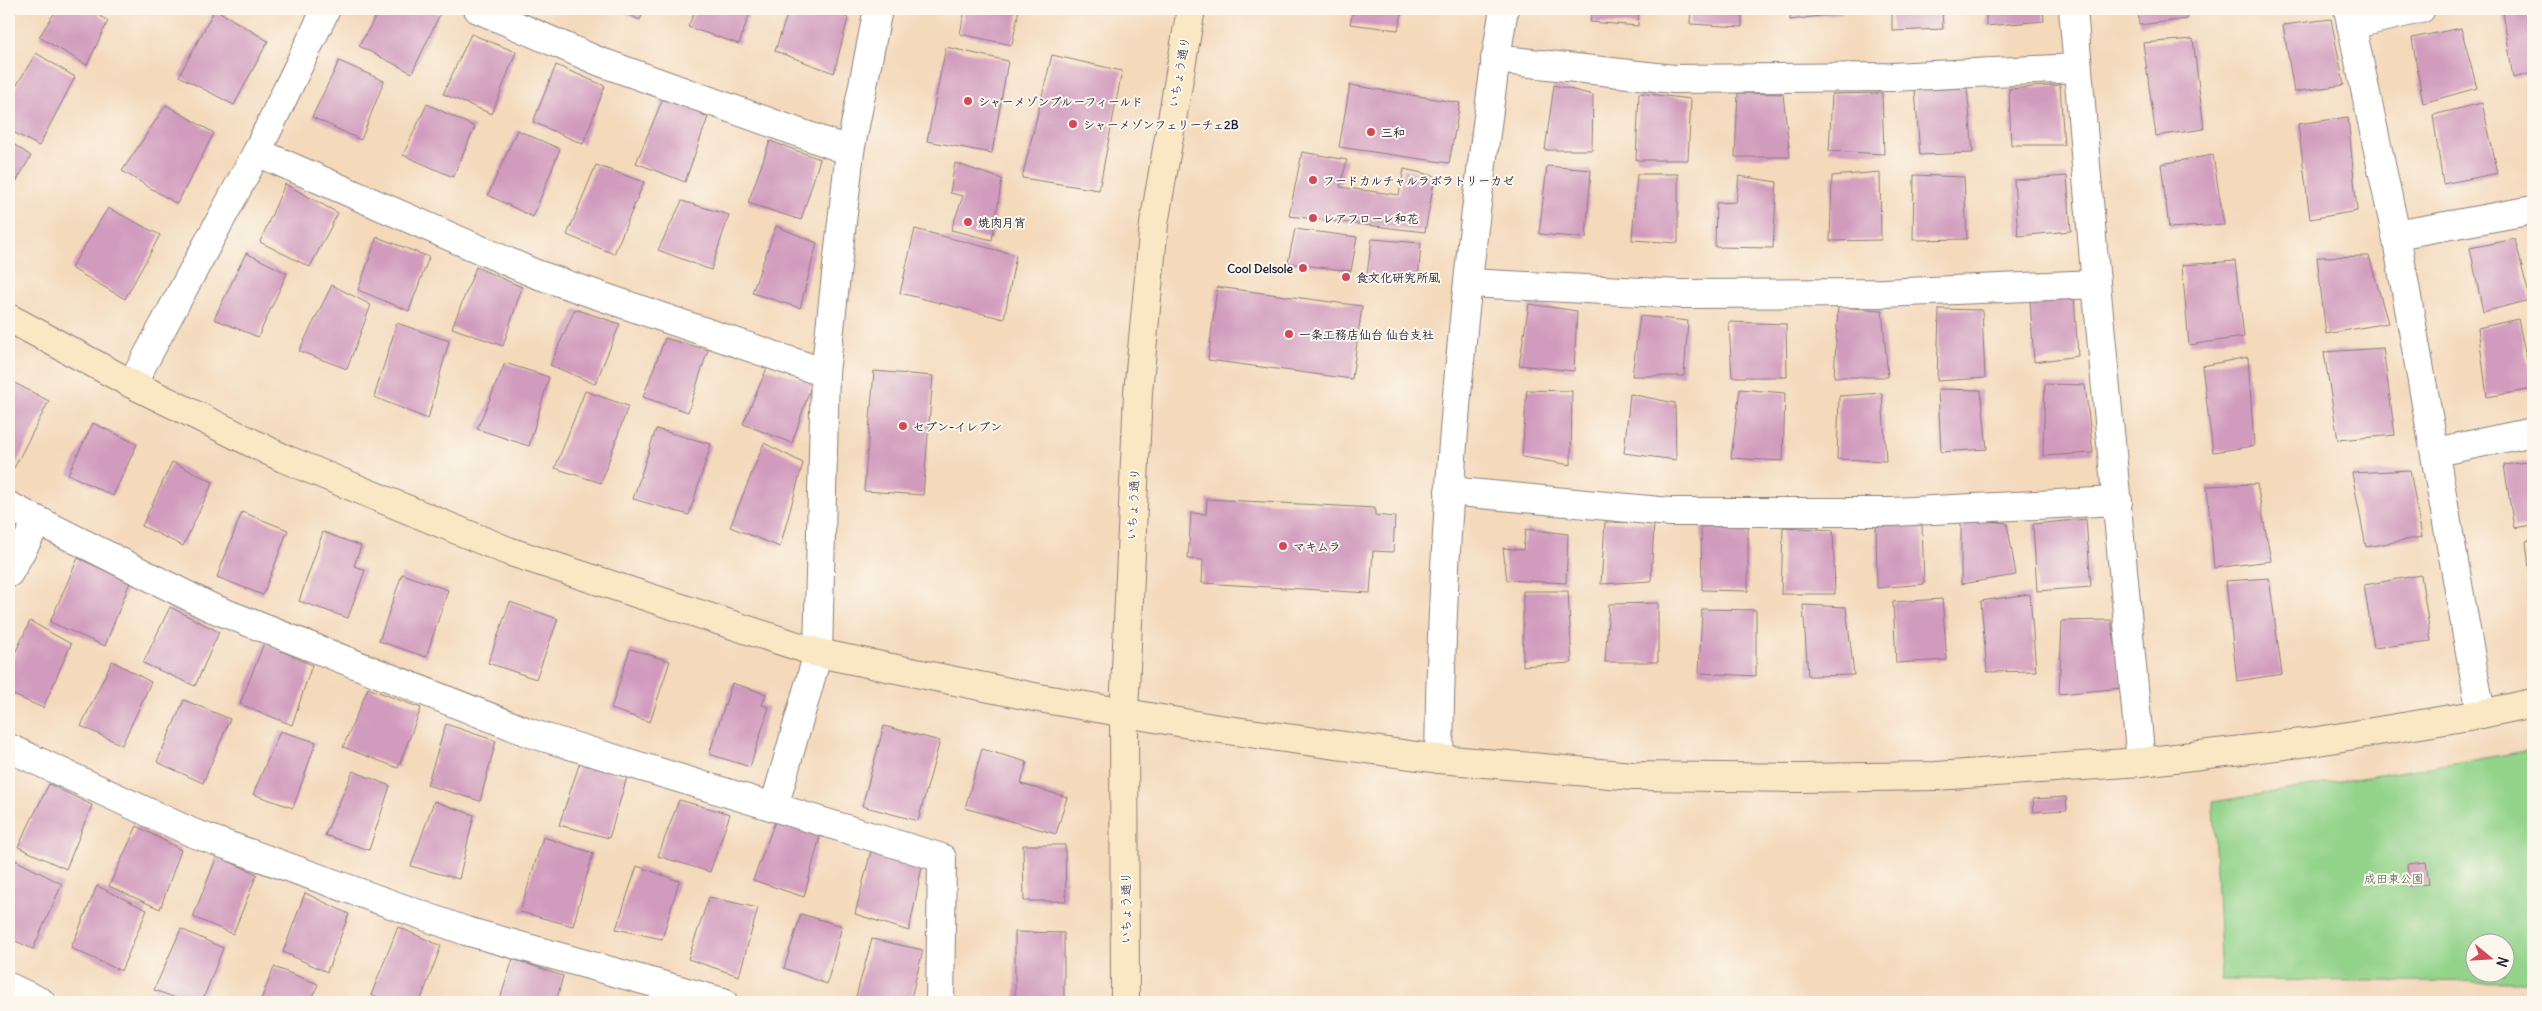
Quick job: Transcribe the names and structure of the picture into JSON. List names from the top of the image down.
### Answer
{
  "streets": {
    "street": ["いちょう通り"]
  },
  "parks": ["成田東公園"],
  "places": [
    "シャーメゾンブルーフィールド",
    "シャーメゾンフェリーチェ2B",
    "三和",
    "フードカルチャルラボラトリーカゼ",
    "レアフローレ和花",
    "焼肉月宵",
    "Cool Delsole",
    "食文化研究所風",
    "一条工務店仙台 仙台支社",
    "セブン-イレブン",
    "マキムラ"
  ],
  "north": "right"
}
